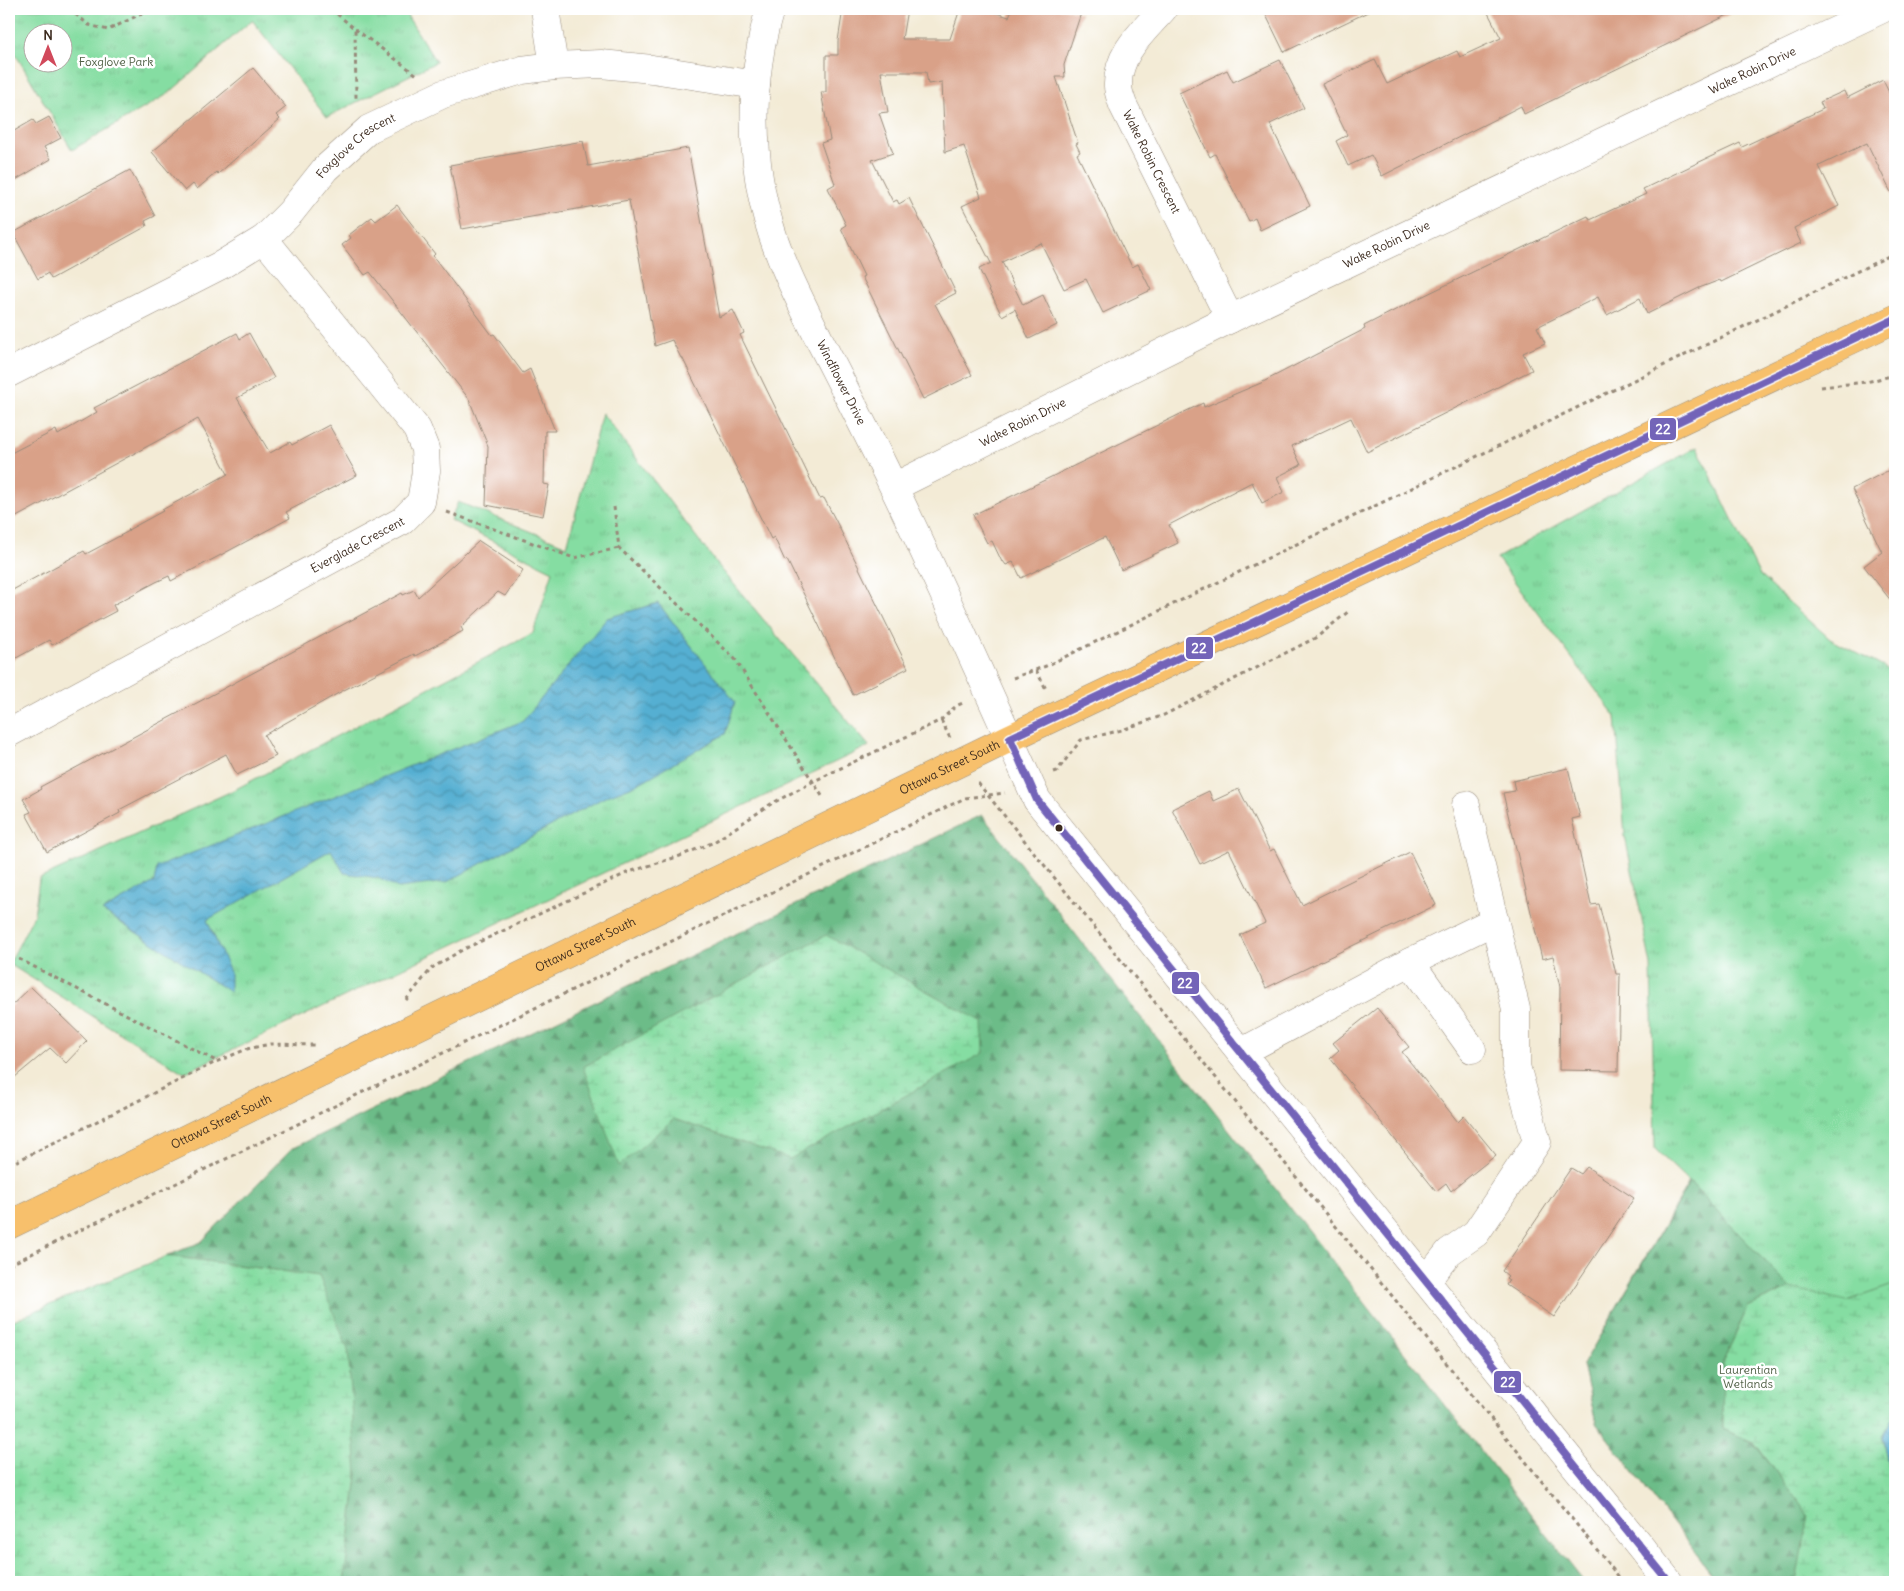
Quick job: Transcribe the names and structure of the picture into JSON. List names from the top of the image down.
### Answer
{
  "streets": {
    "main road": ["Ottawa Street South"],
    "street": [
      "Wake Robin Drive",
      "Foxglove Crescent",
      "Wake Robin Crescent",
      "Windflower Drive",
      "Everglade Crescent"
    ]
  },
  "crossings": [
    ["Wake Robin Drive", "Wake Robin Crescent"],
    ["Wake Robin Drive", "Windflower Drive"],
    ["Foxglove Crescent", "Windflower Drive"],
    ["Windflower Drive", "Ottawa Street South"]
  ],
  "parks": ["Foxglove Park", "Laurentian Wetlands"],
  "lines": ["transit line 22"],
  "north": "top"
}
